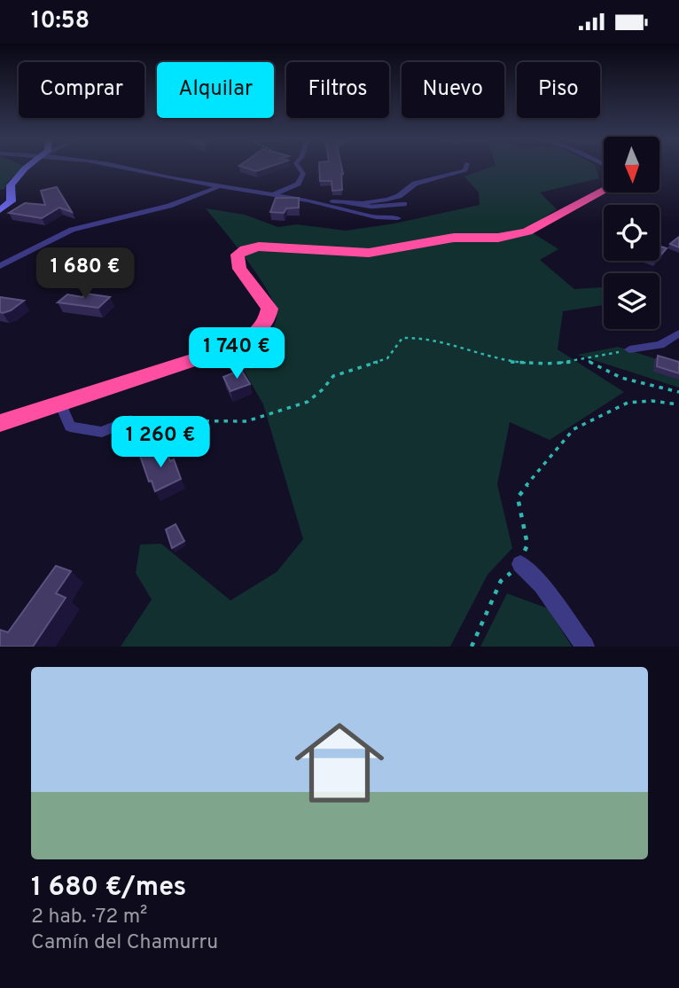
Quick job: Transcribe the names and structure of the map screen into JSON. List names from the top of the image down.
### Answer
{
  "north": "bottom",
  "page": {
    "status": "10:58",
    "chip": [
      "Comprar",
      "Alquilar",
      "Filtros",
      "Nuevo",
      "Piso"
    ],
    "price": ["1 680 €", "1 740 €", "1 260 €"],
    "list": [
      {
        "name": "1 680 €/mes",
        "note": "2 hab. · 72 m² · Camín del Chamurru"
      }
    ]
  }
}
